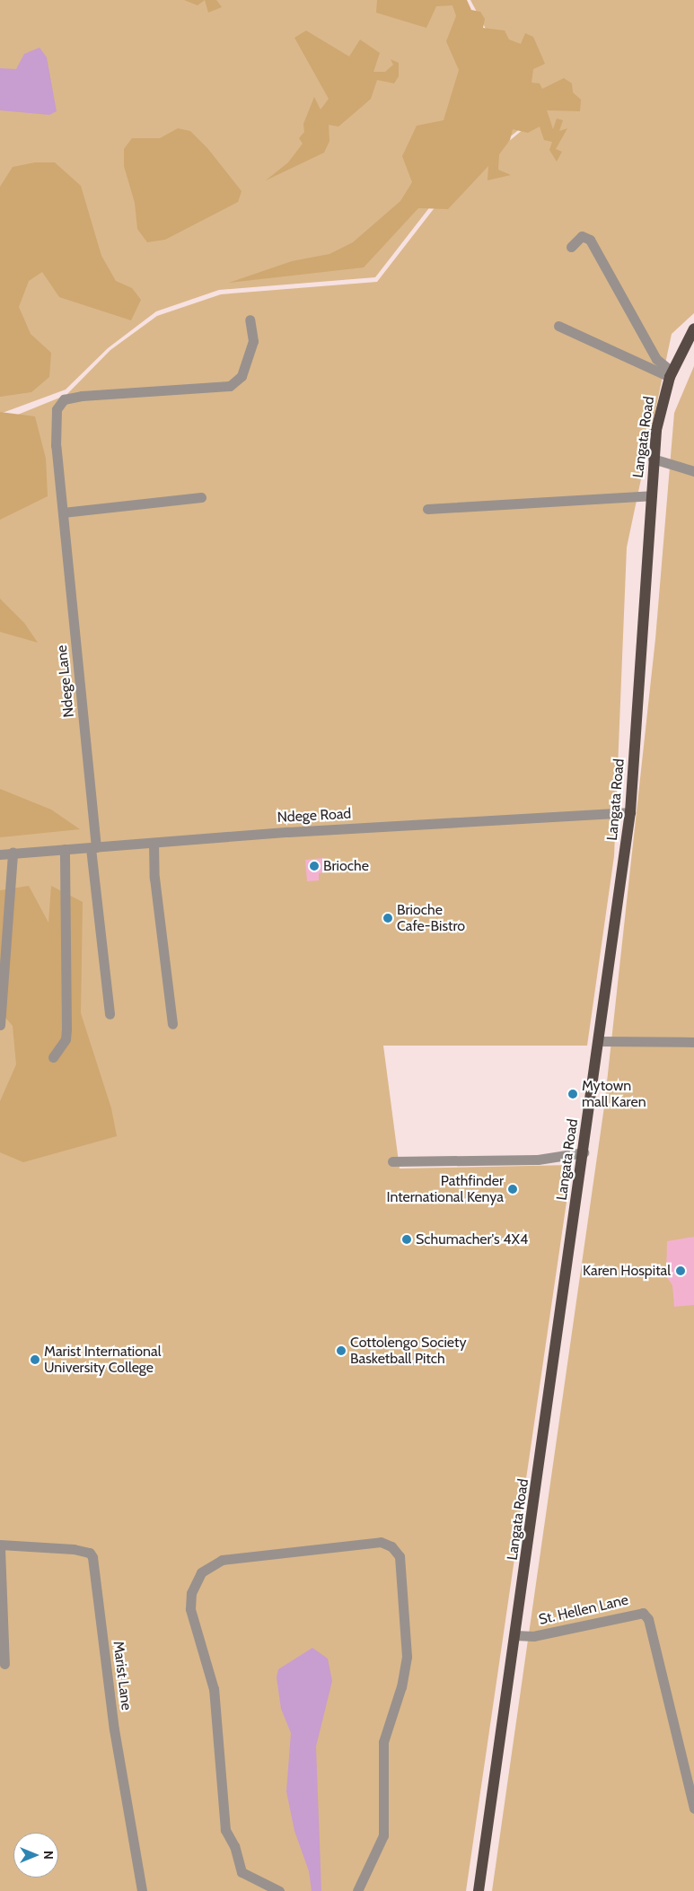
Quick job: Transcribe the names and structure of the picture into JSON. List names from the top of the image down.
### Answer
{
  "streets": {
    "main road": ["Langata Road"],
    "street": [
      "Ndege Lane",
      "Ndege Road",
      "St. Hellen Lane",
      "Marist Lane"
    ]
  },
  "crossings": [
    ["Langata Road", "Ndege Road"],
    ["Langata Road", "St. Hellen Lane"],
    ["Ndege Lane", "Ndege Road"]
  ],
  "places": [
    "Brioche",
    "Brioche Cafe-Bistro",
    "Mytown mall Karen",
    "Pathfinder International Kenya",
    "Schumacher's 4X4",
    "Karen Hospital",
    "Cottolengo Society Basketball Pitch",
    "Marist International University College"
  ],
  "north": "right"
}
